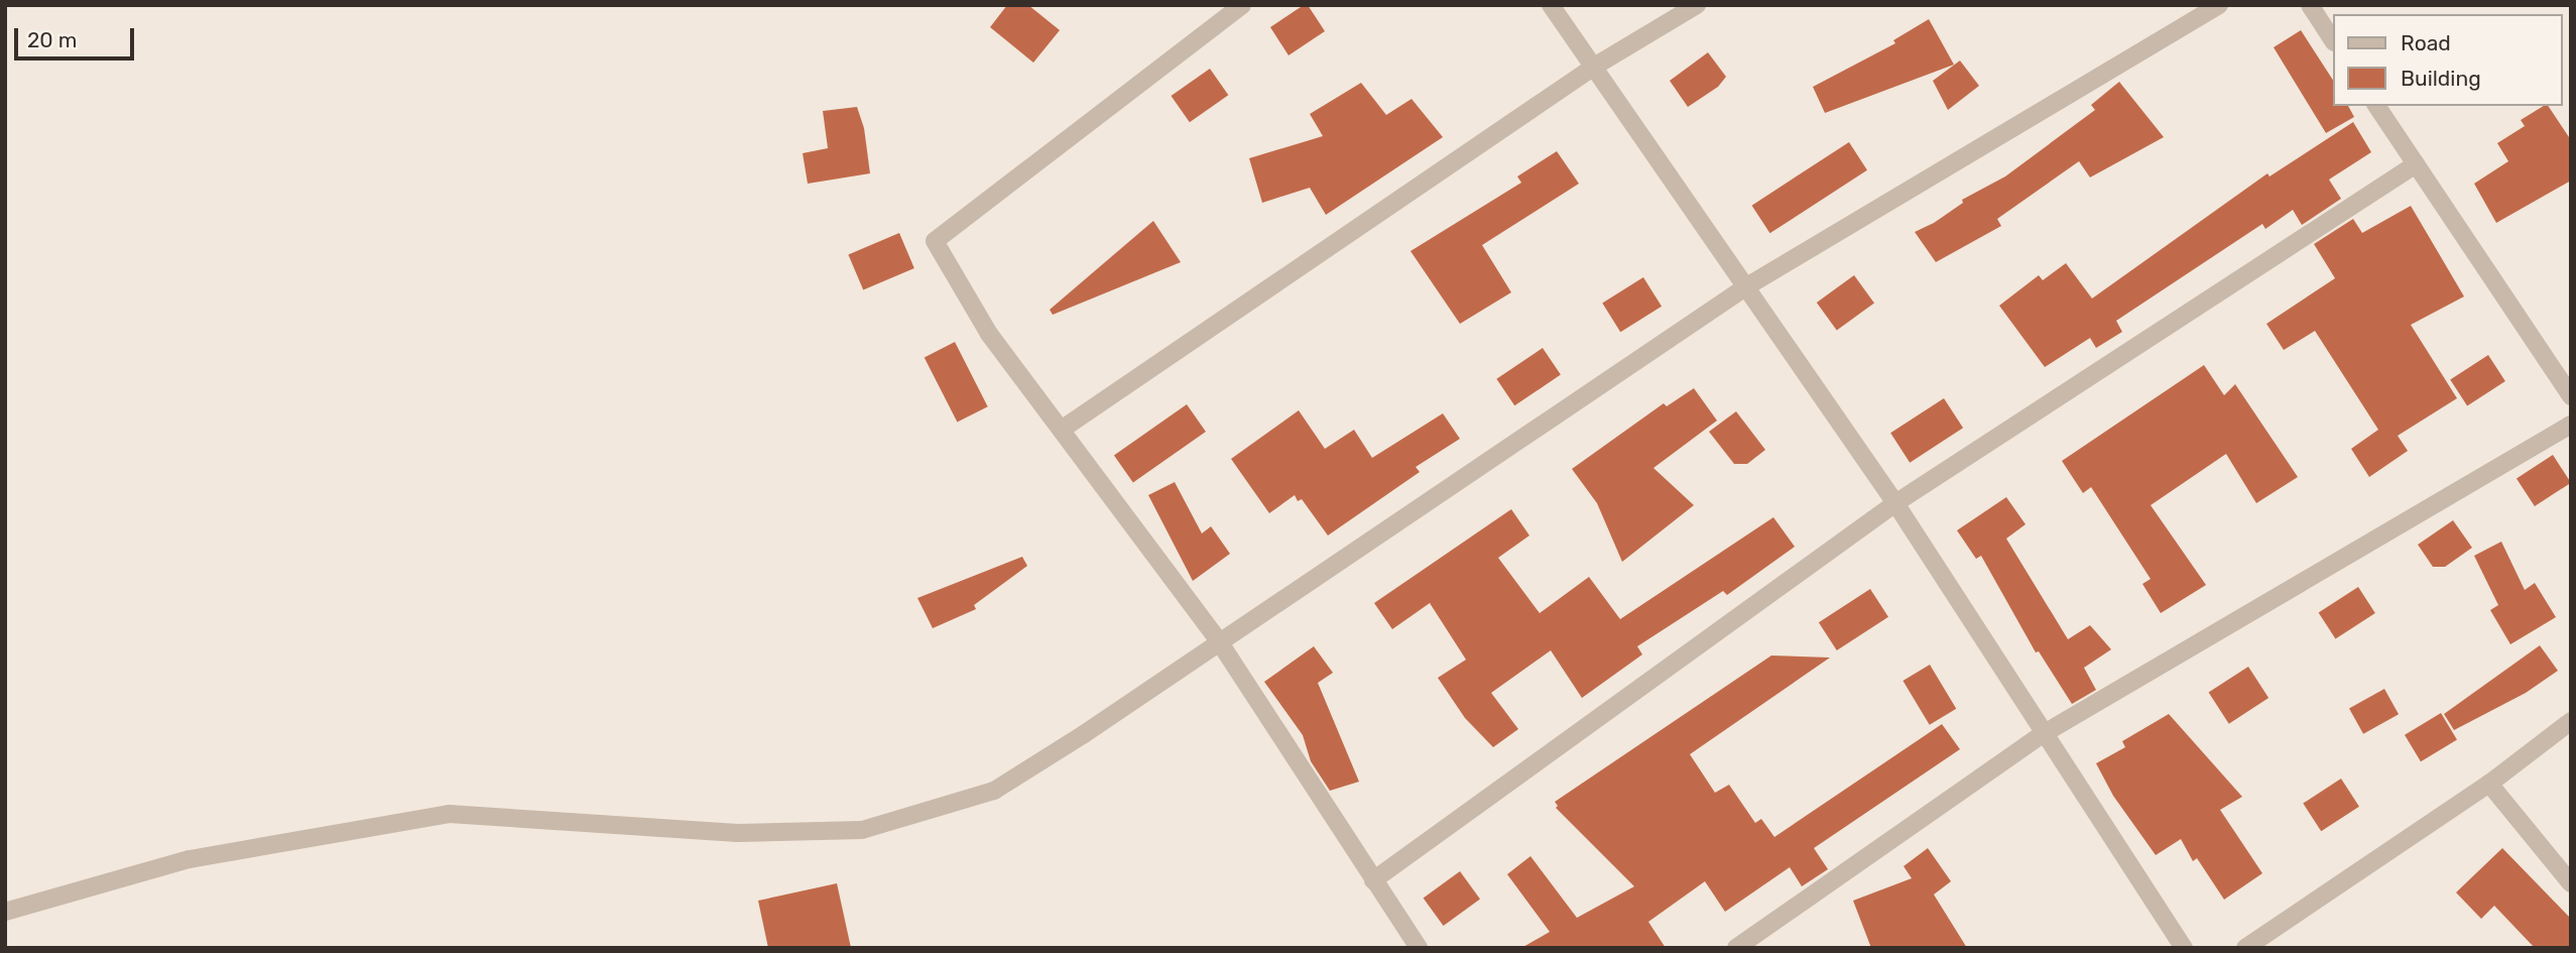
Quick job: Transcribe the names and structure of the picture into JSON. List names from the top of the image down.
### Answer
{
  "legend": ["Road", "Building"],
  "scale_bar": "20 m"
}
